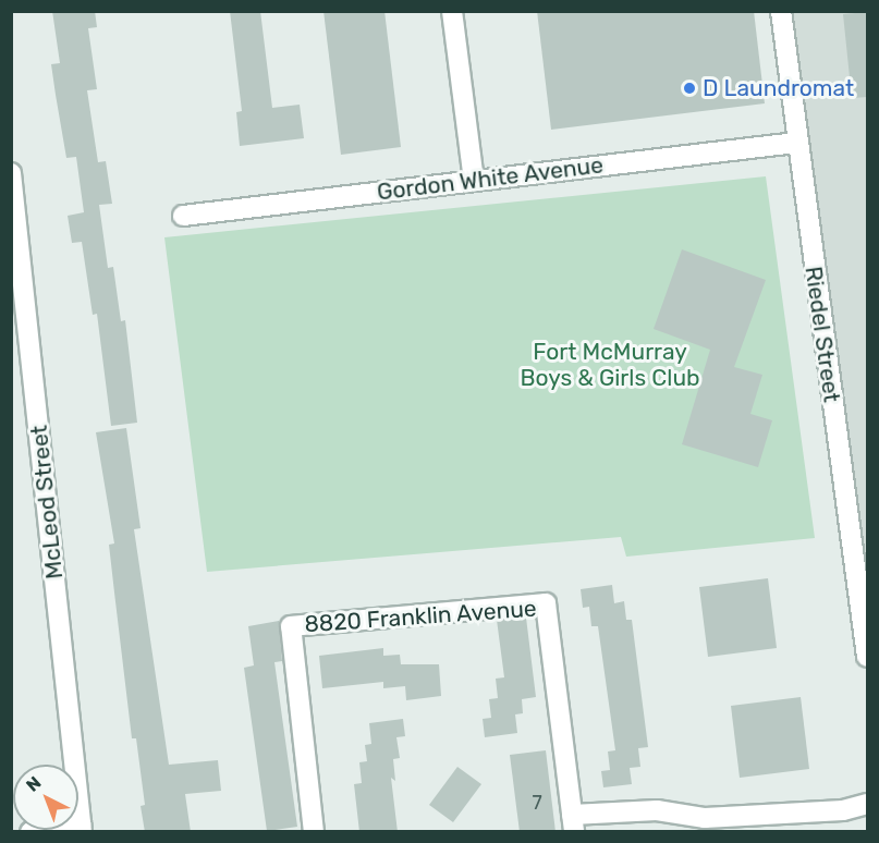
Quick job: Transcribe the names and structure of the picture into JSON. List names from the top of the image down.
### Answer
{
  "streets": {
    "street": [
      "Gordon White Avenue",
      "Riedel Street",
      "McLeod Street",
      "8820 Franklin Avenue"
    ]
  },
  "crossings": [
    ["Gordon White Avenue", "Riedel Street"]
  ],
  "parks": ["Fort McMurray Boys & Girls Club"],
  "places": ["D Laundromat"],
  "house_numbers": ["7"],
  "north": "top left"
}
